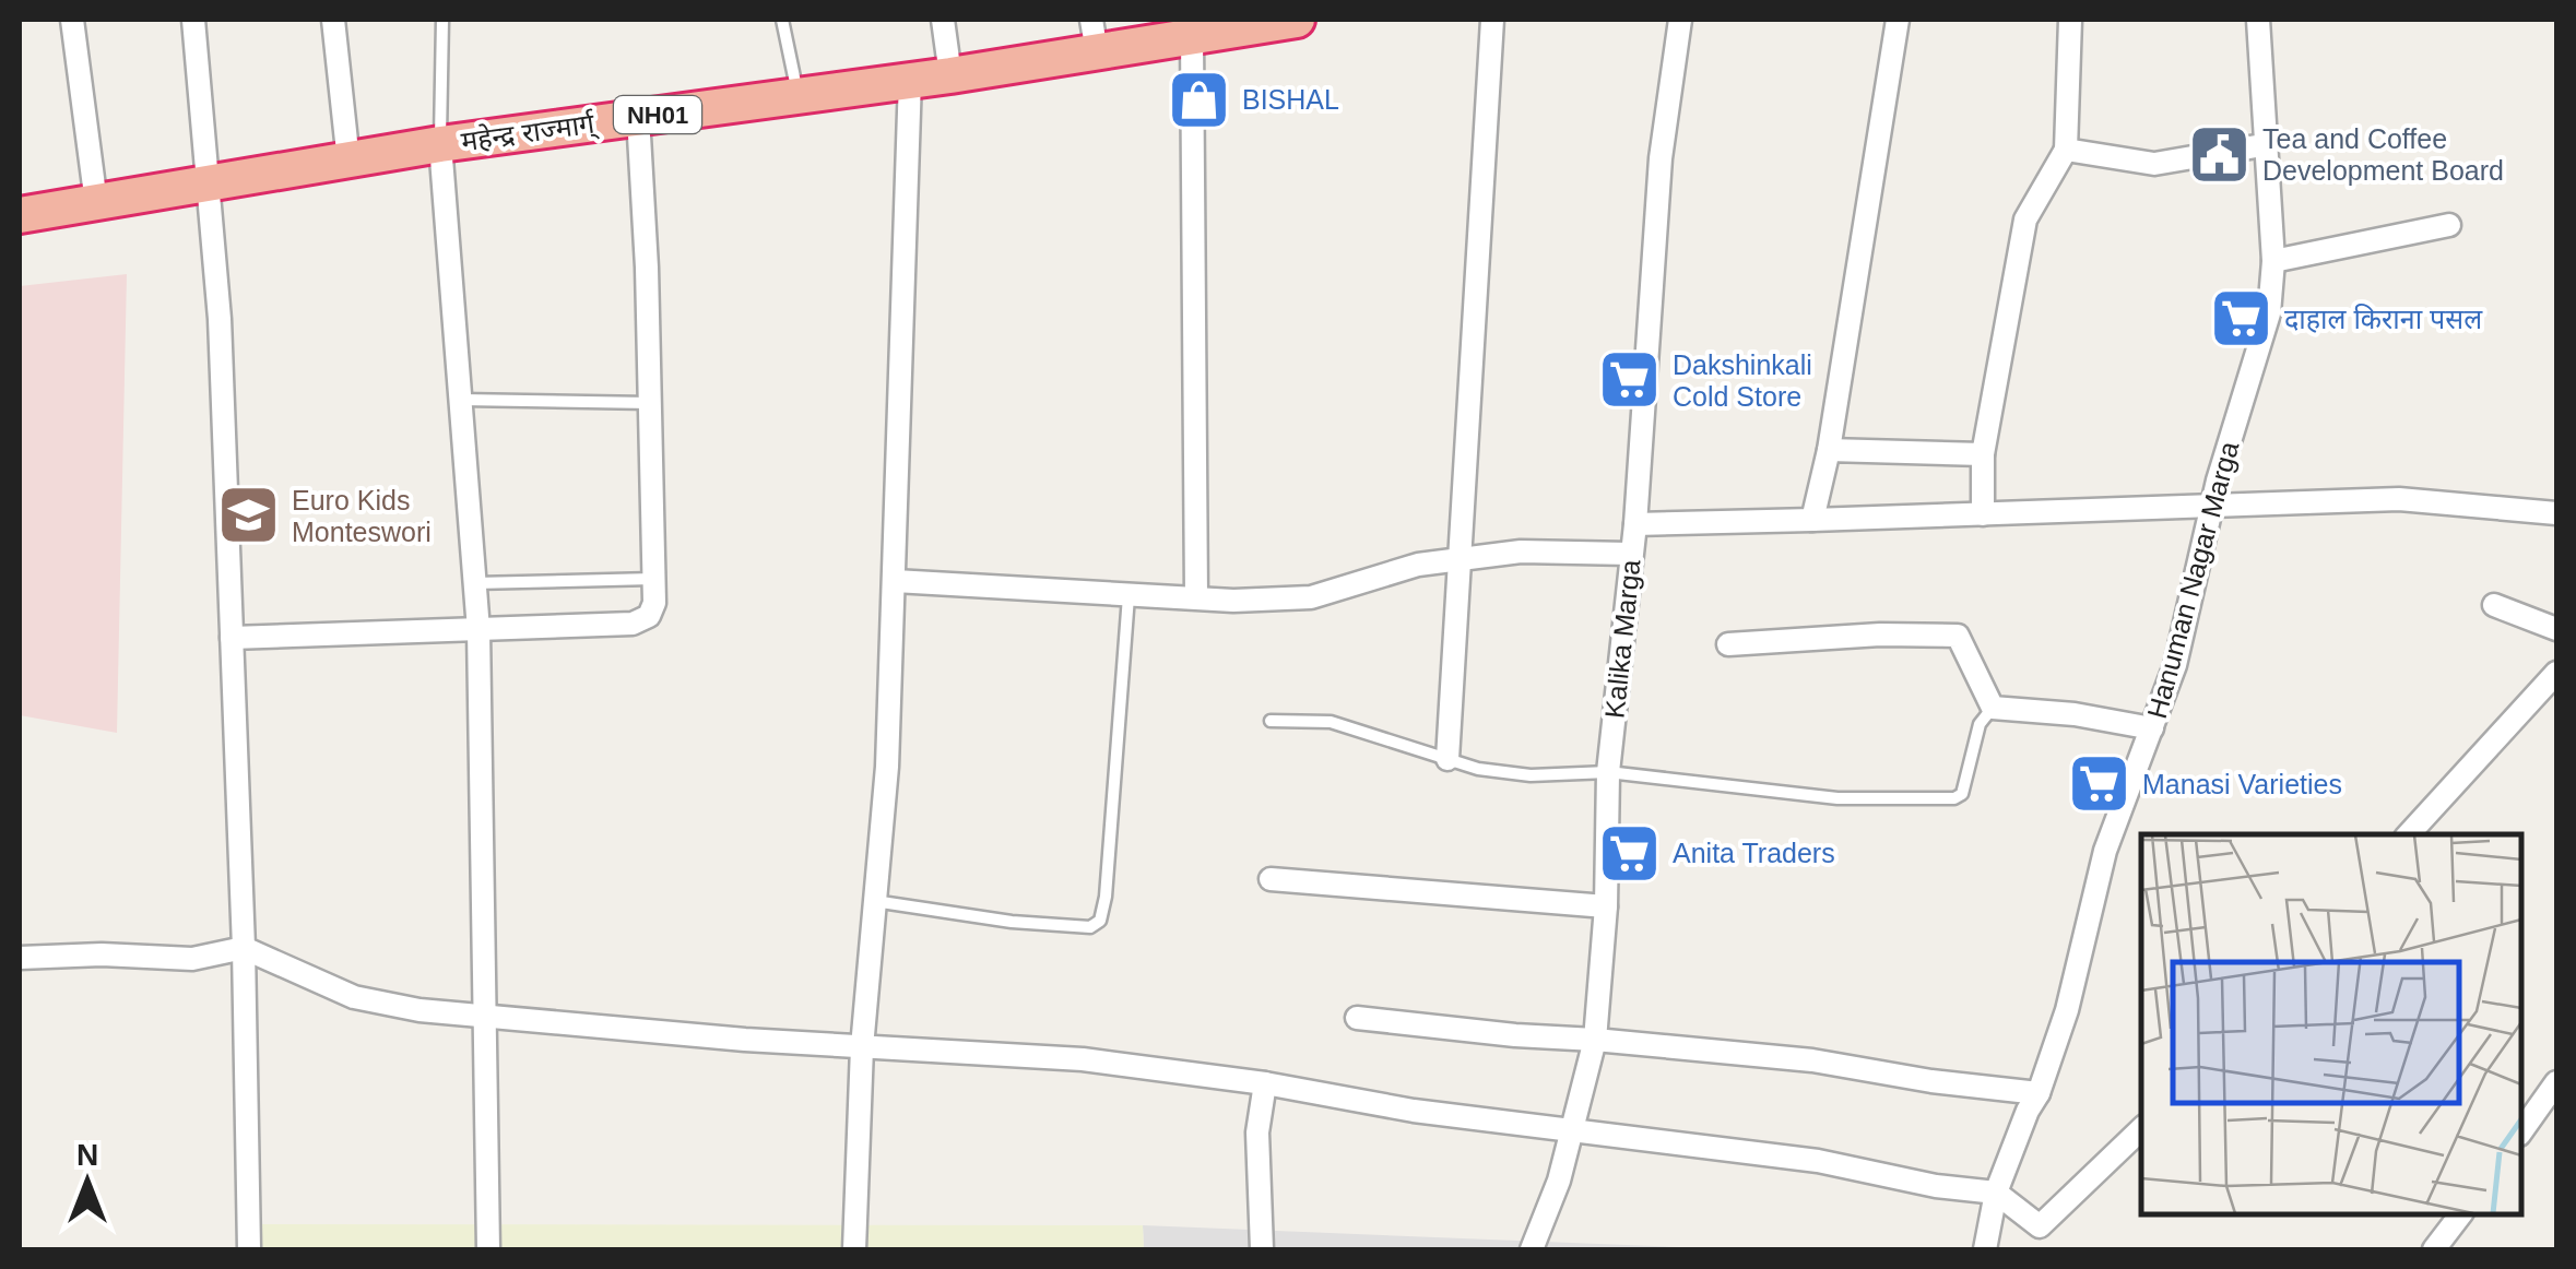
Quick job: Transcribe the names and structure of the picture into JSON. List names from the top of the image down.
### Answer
{
  "streets": {
    "highway": ["NH01", "महेन्द्र राज्मार्ग्"],
    "street": ["Hanuman Nagar Marga", "Kalika Marga"]
  },
  "places": {
    "shop": ["BISHAL"],
    "public building": ["Tea and Coffee Development Board"],
    "supermarket": [
      "दाहाल किराना पसल",
      "Dakshinkali Cold Store",
      "Manasi Varieties",
      "Anita Traders"
    ],
    "school or university": ["Euro Kids Monteswori"]
  },
  "north": "top"
}
